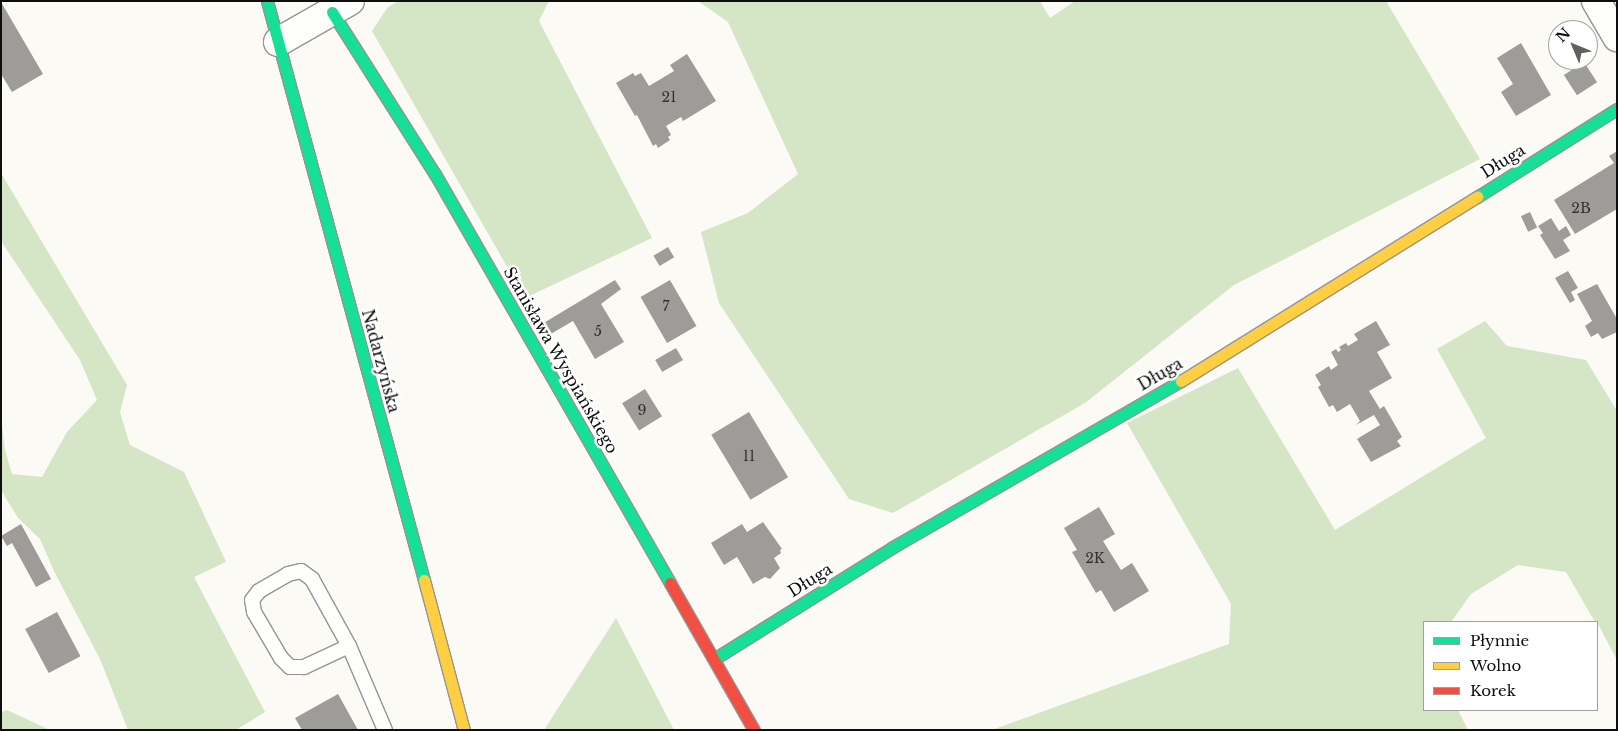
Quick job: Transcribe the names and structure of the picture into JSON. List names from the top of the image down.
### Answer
{
  "streets": {
    "street": ["Długa", "Stanisława Wyspiańskiego", "Nadarzyńska"]
  },
  "crossings": [
    ["Długa", "Stanisława Wyspiańskiego"]
  ],
  "house_numbers": [
    "21",
    "2B",
    "7",
    "5",
    "9",
    "11",
    "2K"
  ],
  "legend": ["Płynnie", "Wolno", "Korek"],
  "north": "top left"
}
